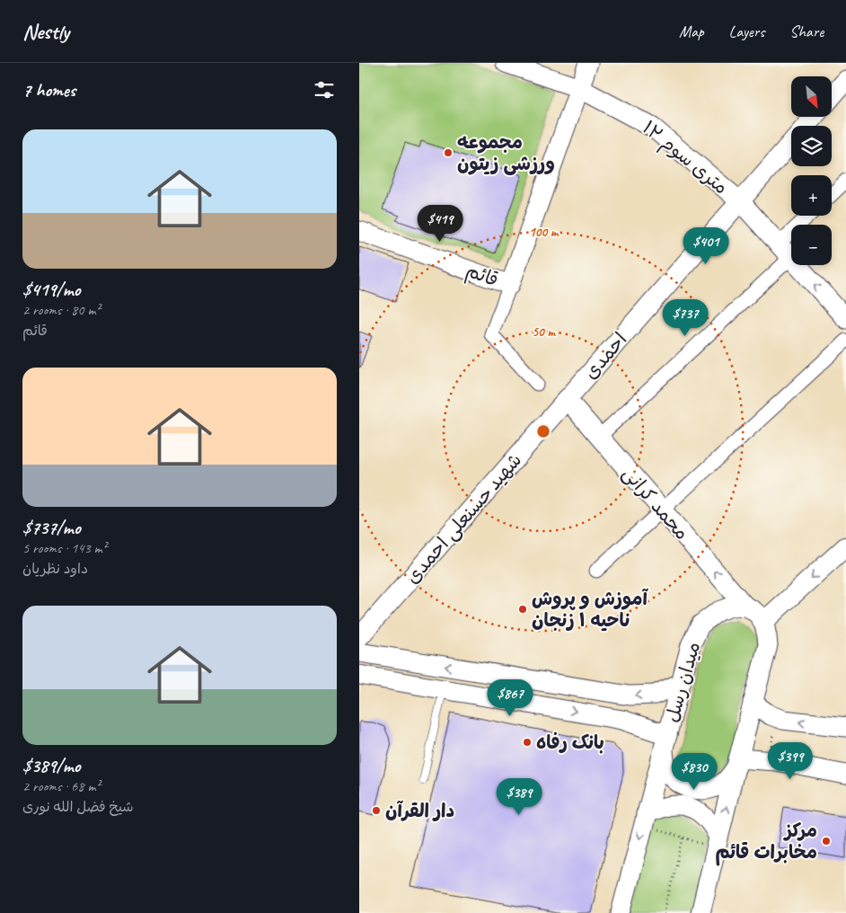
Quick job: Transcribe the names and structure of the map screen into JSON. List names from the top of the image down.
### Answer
{
  "streets": {
    "main road": [
      "۱۲ متری سوم",
      "قائم",
      "احمدی",
      "محمد کرانی",
      "شهید حسنعلی احمدی",
      "میدان رسل"
    ]
  },
  "crossings": [
    ["۱۲ متری سوم", "قائم"],
    ["۱۲ متری سوم", "احمدی"],
    ["احمدی", "محمد کرانی"],
    ["احمدی", "شهید حسنعلی احمدی"],
    ["محمد کرانی", "شهید حسنعلی احمدی"],
    ["محمد کرانی", "میدان رسل"]
  ],
  "one_way": ["محمد کرانی"],
  "places": [
    "مجموعه ورزشی زیتون",
    "آموزش و پروش ناحیه ۱ زنجان",
    "بانک رفاه",
    "دار القرآن",
    "مرکز مخابرات قائم"
  ],
  "north": "bottom right",
  "page": {
    "header": "Nestly",
    "nav": ["Map", "Layers", "Share"],
    "heading": "7 homes",
    "map_buttons": ["+", "−"],
    "list": [
      {
        "name": "$419/mo",
        "note": "2 rooms · 80 m² · قائم"
      },
      {
        "name": "$737/mo",
        "note": "5 rooms · 143 m² · داود نظریان"
      },
      {
        "name": "$389/mo",
        "note": "2 rooms · 68 m² · شیخ فضل الله نوری"
      }
    ],
    "price": [
      "$419",
      "$401",
      "$737",
      "$867",
      "$399",
      "$830",
      "$389"
    ]
  },
  "rings": ["100 m", "50 m"]
}
